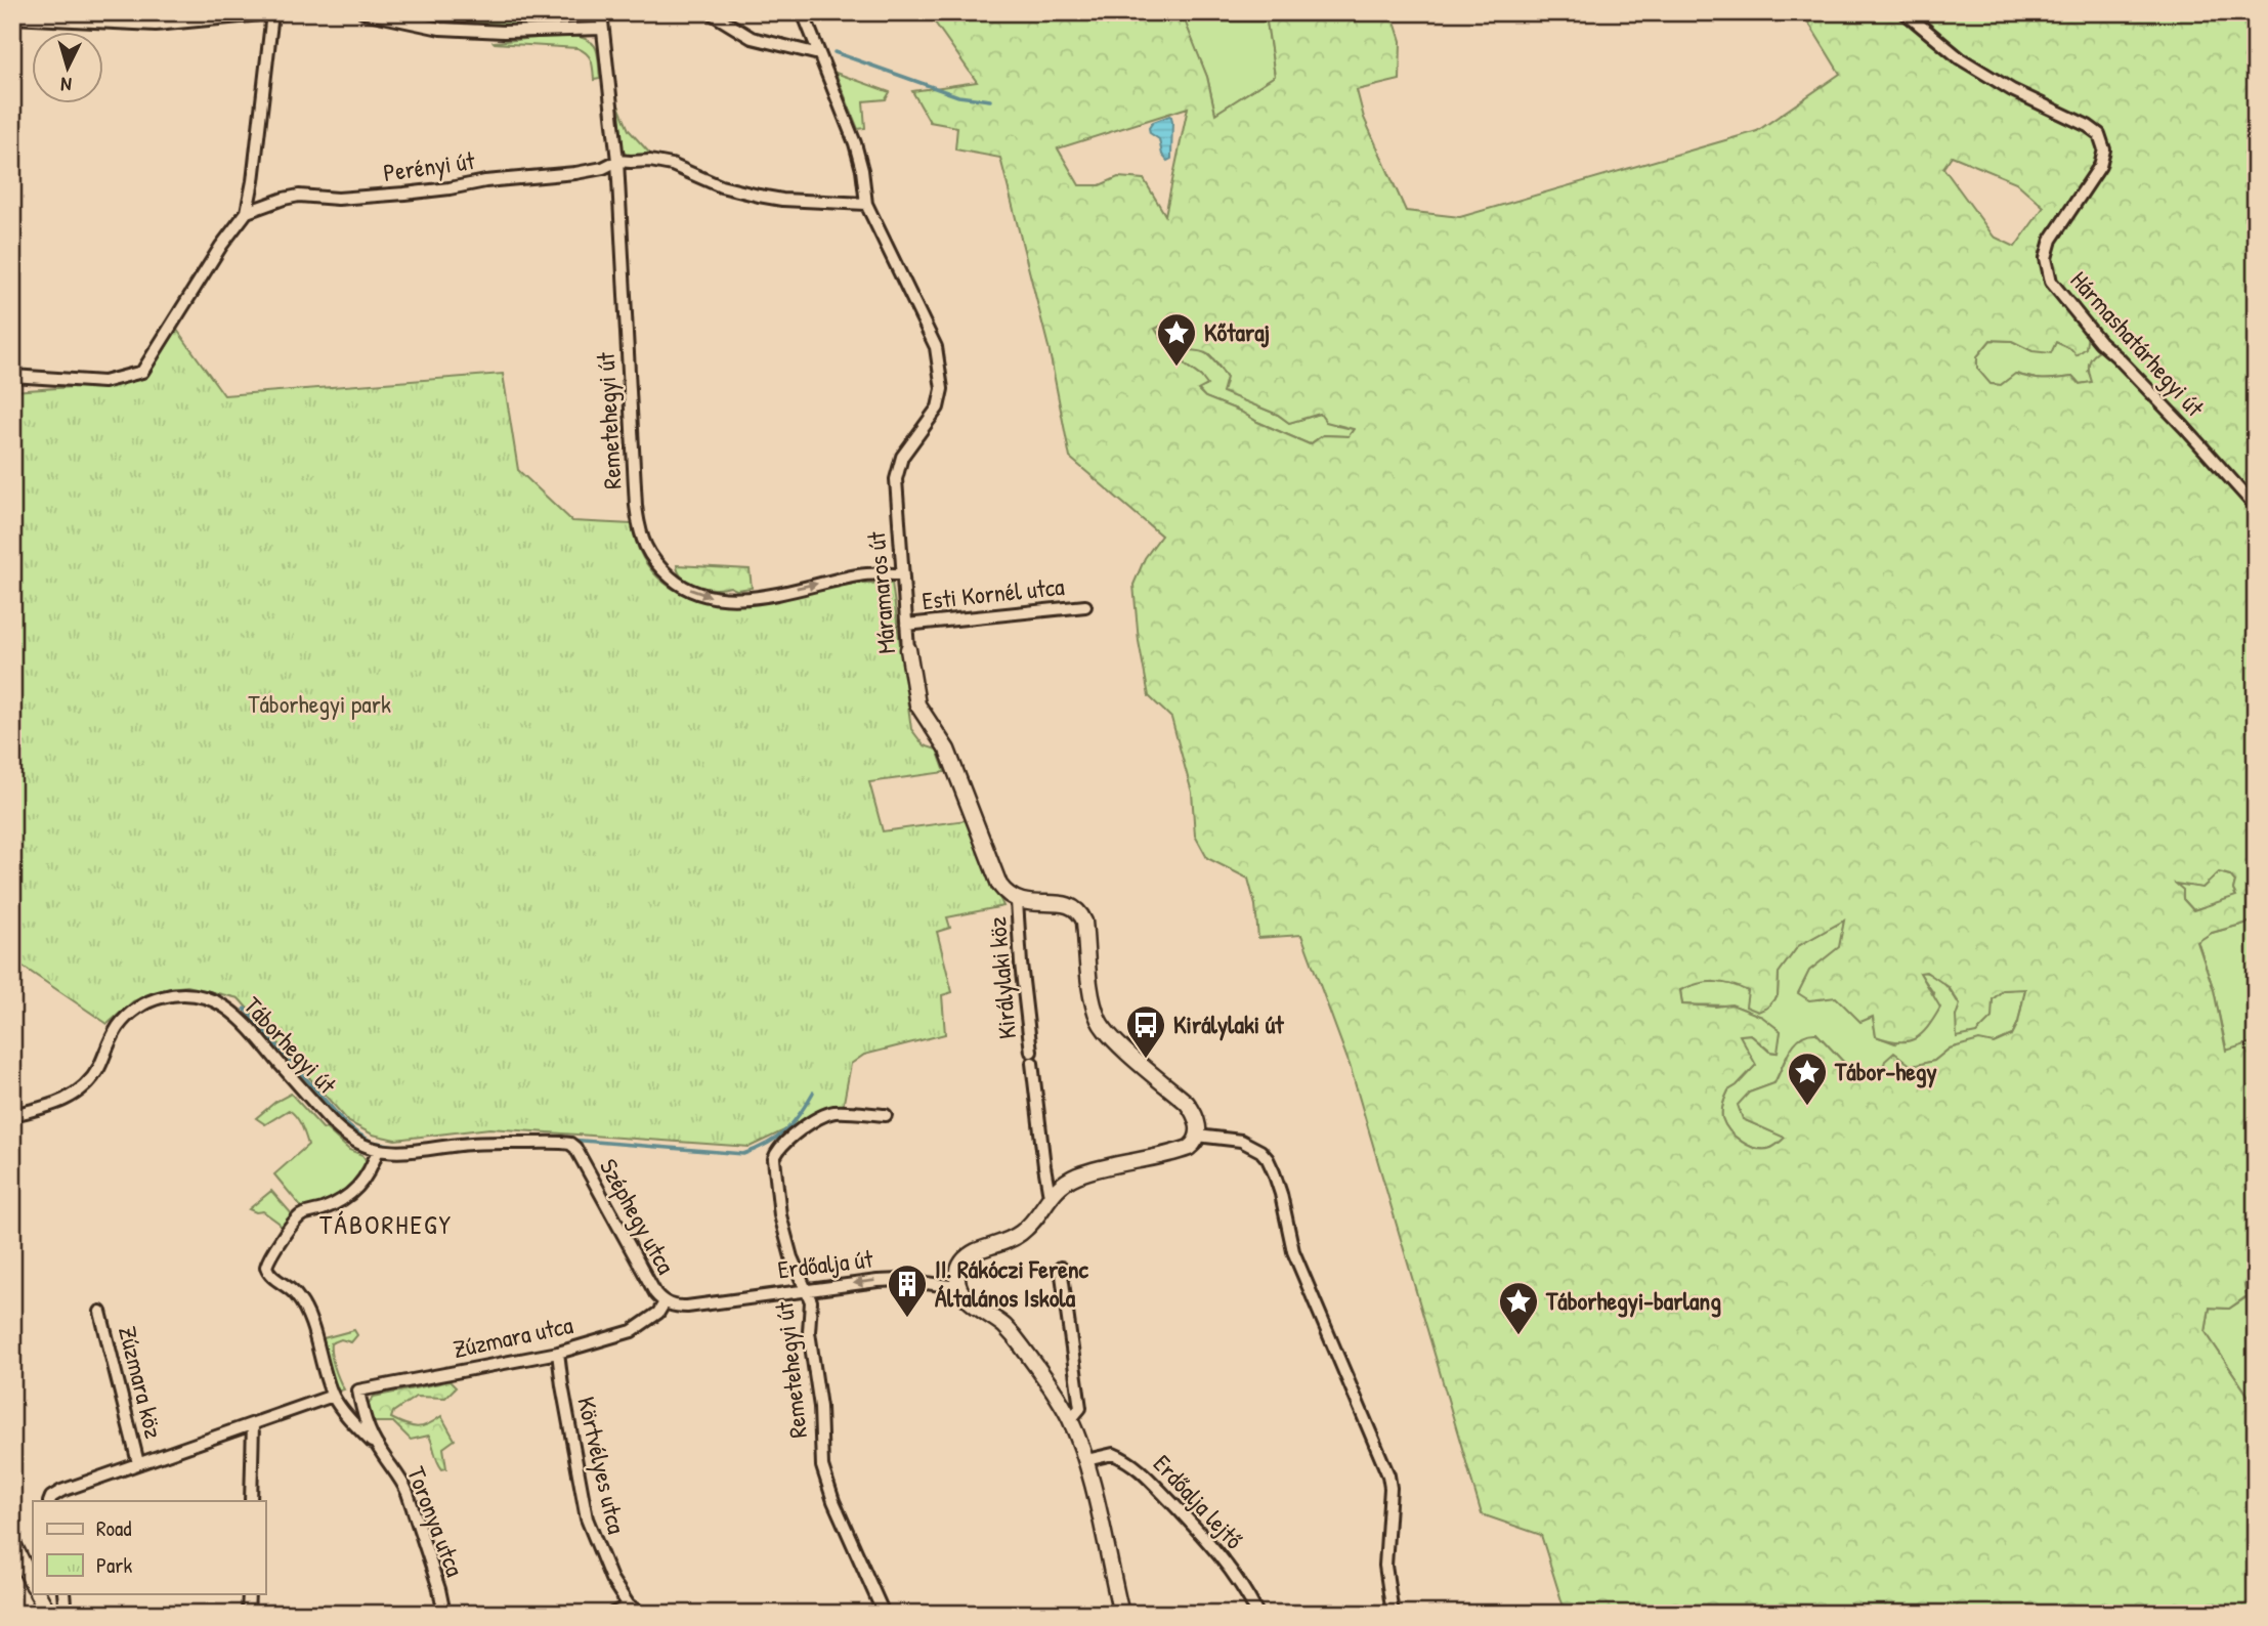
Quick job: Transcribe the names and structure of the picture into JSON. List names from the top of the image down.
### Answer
{
  "streets": {
    "street": [
      "Perényi út",
      "Hármashatárhegyi út",
      "Remetehegyi út",
      "Máramaros út",
      "Esti Kornél utca",
      "Királylaki köz",
      "Táborhegyi út",
      "Széphegy utca",
      "Erdőalja út",
      "Zúzmara utca",
      "Zúzmara köz",
      "Körtvélyes utca",
      "Erdőalja lejtő",
      "Toronya utca"
    ]
  },
  "crossings": [
    ["Perényi út", "Remetehegyi út"],
    ["Remetehegyi út", "Máramaros út"],
    ["Remetehegyi út", "Erdőalja út"],
    ["Máramaros út", "Esti Kornél utca"],
    ["Máramaros út", "Királylaki köz"],
    ["Táborhegyi út", "Széphegy utca"],
    ["Táborhegyi út", "Toronya utca"],
    ["Széphegy utca", "Erdőalja út"],
    ["Széphegy utca", "Zúzmara utca"],
    ["Erdőalja út", "Zúzmara utca"],
    ["Zúzmara utca", "Körtvélyes utca"],
    ["Zúzmara utca", "Toronya utca"]
  ],
  "one_way": ["Erdőalja út"],
  "districts": ["TÁBORHEGY"],
  "parks": ["Táborhegyi park"],
  "places": {
    "place": ["Kőtaraj", "Tábor-hegy", "Táborhegyi-barlang"],
    "bus stop": ["Királylaki út"],
    "building": ["II. Rákóczi Ferenc Általános Iskola"]
  },
  "legend": ["Road", "Park"],
  "north": "bottom"
}
